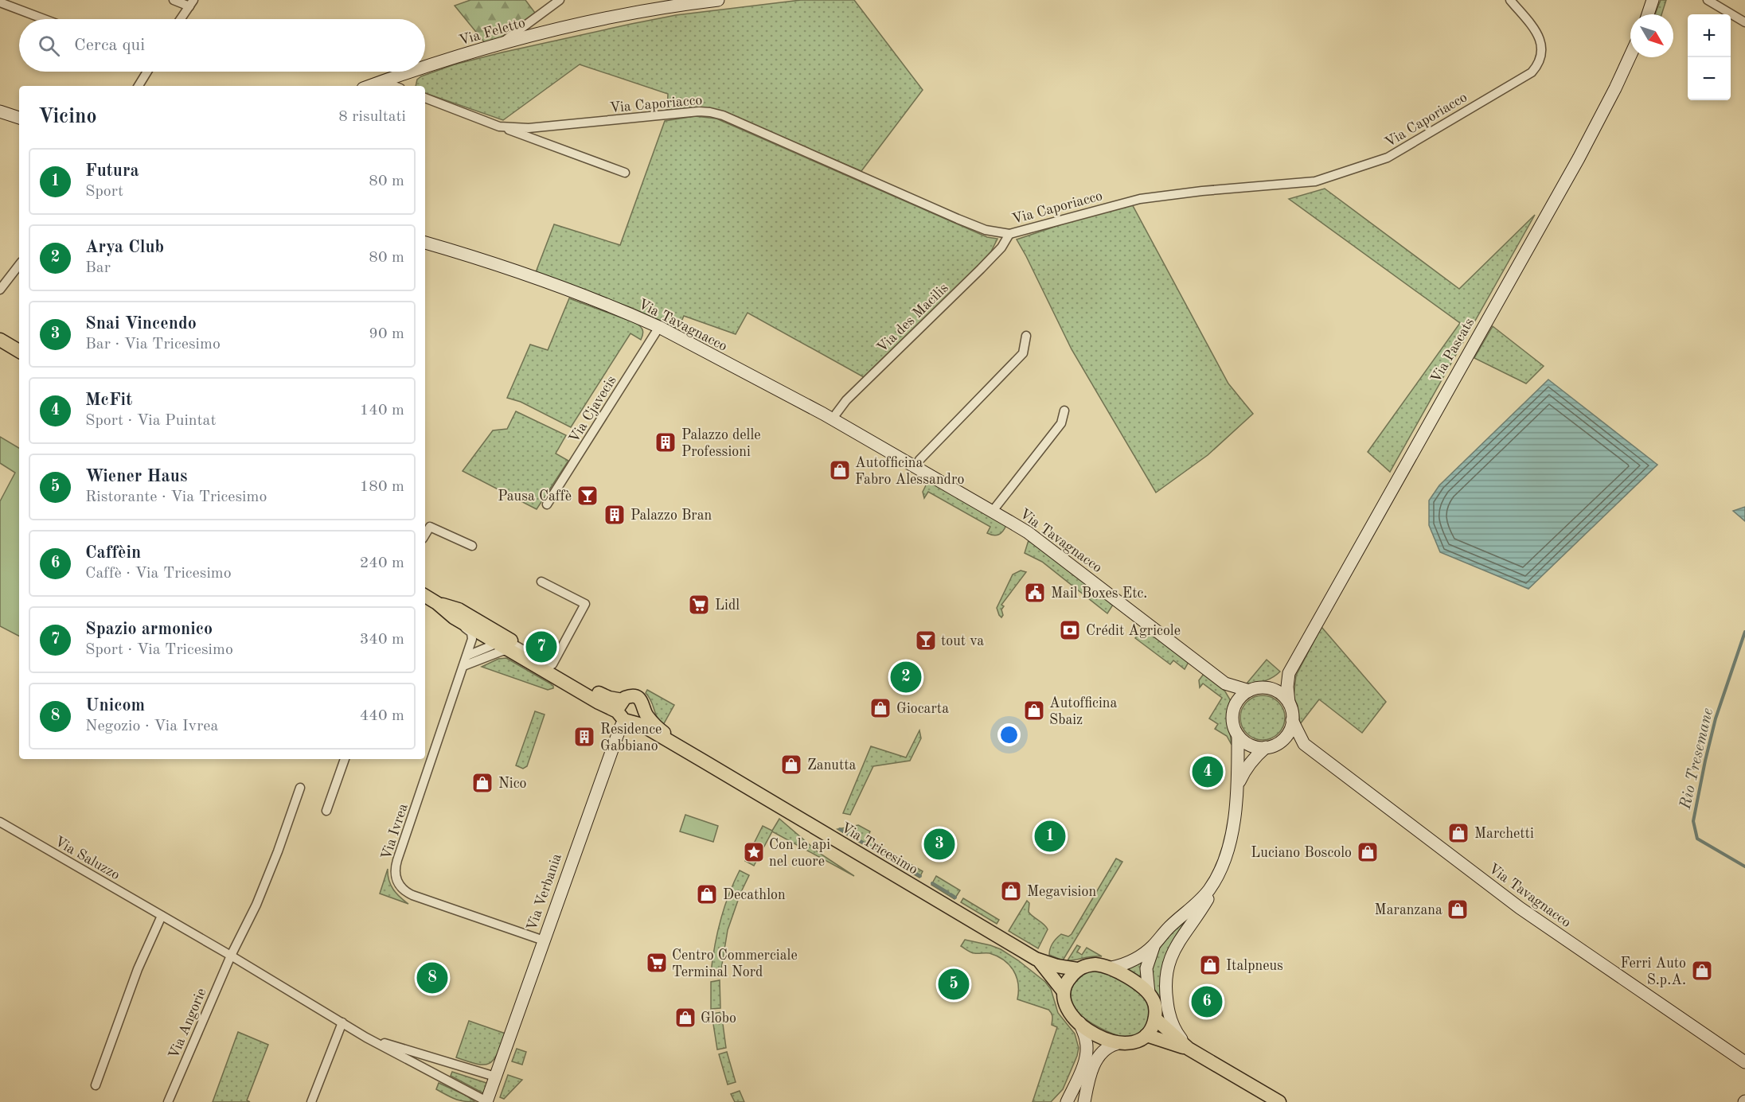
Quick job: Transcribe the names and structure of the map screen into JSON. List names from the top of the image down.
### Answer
{
  "streets": {
    "main road": ["Via Tricesimo"],
    "street": [
      "Via Feletto",
      "Via Caporiacco",
      "Via des Macilis",
      "Via Tavagnacco",
      "Via Pascats",
      "Via Cjavecis",
      "Via Ivrea",
      "Via Saluzzo",
      "Via Verbania",
      "Via Angorie"
    ]
  },
  "crossings": [
    ["Via Caporiacco", "Via des Macilis"],
    ["Via des Macilis", "Via Tavagnacco"],
    ["Via Tavagnacco", "Via Pascats"],
    ["Via Tavagnacco", "Via Cjavecis"],
    ["Via Ivrea", "Via Tricesimo"],
    ["Via Ivrea", "Via Verbania"],
    ["Via Tricesimo", "Via Verbania"],
    ["Via Saluzzo", "Via Verbania"],
    ["Via Saluzzo", "Via Angorie"]
  ],
  "water": ["Rio Tresemane"],
  "places": {
    "building": ["Palazzo delle Professioni", "Palazzo Bran", "Residence Gabbiano"],
    "shop": [
      "Autofficina Fabro Alessandro",
      "Giocarta",
      "Autofficina Sbaiz",
      "Zanutta",
      "Nico",
      "Marchetti",
      "Luciano Boscolo",
      "Megavision",
      "Decathlon",
      "Maranzana",
      "Italpneus",
      "Ferri Auto S.p.A.",
      "Globo"
    ],
    "bar": ["Pausa Caffè", "tout va"],
    "public building": ["Mail Boxes Etc."],
    "supermarket": ["Lidl", "Centro Commerciale Terminal Nord"],
    "bank": ["Crédit Agricole"],
    "place": ["Con le api nel cuore"]
  },
  "north": "bottom right",
  "page": {
    "map_buttons": ["+", "−"],
    "search": "Cerca qui",
    "heading": ["Vicino", "8 risultati"],
    "list": [
      {
        "mark": "1",
        "name": "Futura",
        "note": "Sport",
        "value": "80 m"
      },
      {
        "mark": "2",
        "name": "Arya Club",
        "note": "Bar",
        "value": "80 m"
      },
      {
        "mark": "3",
        "name": "Snai Vincendo",
        "note": "Bar · Via Tricesimo",
        "value": "90 m"
      },
      {
        "mark": "4",
        "name": "McFit",
        "note": "Sport · Via Puintat",
        "value": "140 m"
      },
      {
        "mark": "5",
        "name": "Wiener Haus",
        "note": "Ristorante · Via Tricesimo",
        "value": "180 m"
      },
      {
        "mark": "6",
        "name": "Caffèin",
        "note": "Caffè · Via Tricesimo",
        "value": "240 m"
      },
      {
        "mark": "7",
        "name": "Spazio armonico",
        "note": "Sport · Via Tricesimo",
        "value": "340 m"
      },
      {
        "mark": "8",
        "name": "Unicom",
        "note": "Negozio · Via Ivrea",
        "value": "440 m"
      }
    ],
    "pins": [
      "7",
      "2",
      "4",
      "1",
      "3",
      "8",
      "5",
      "6"
    ]
  }
}
